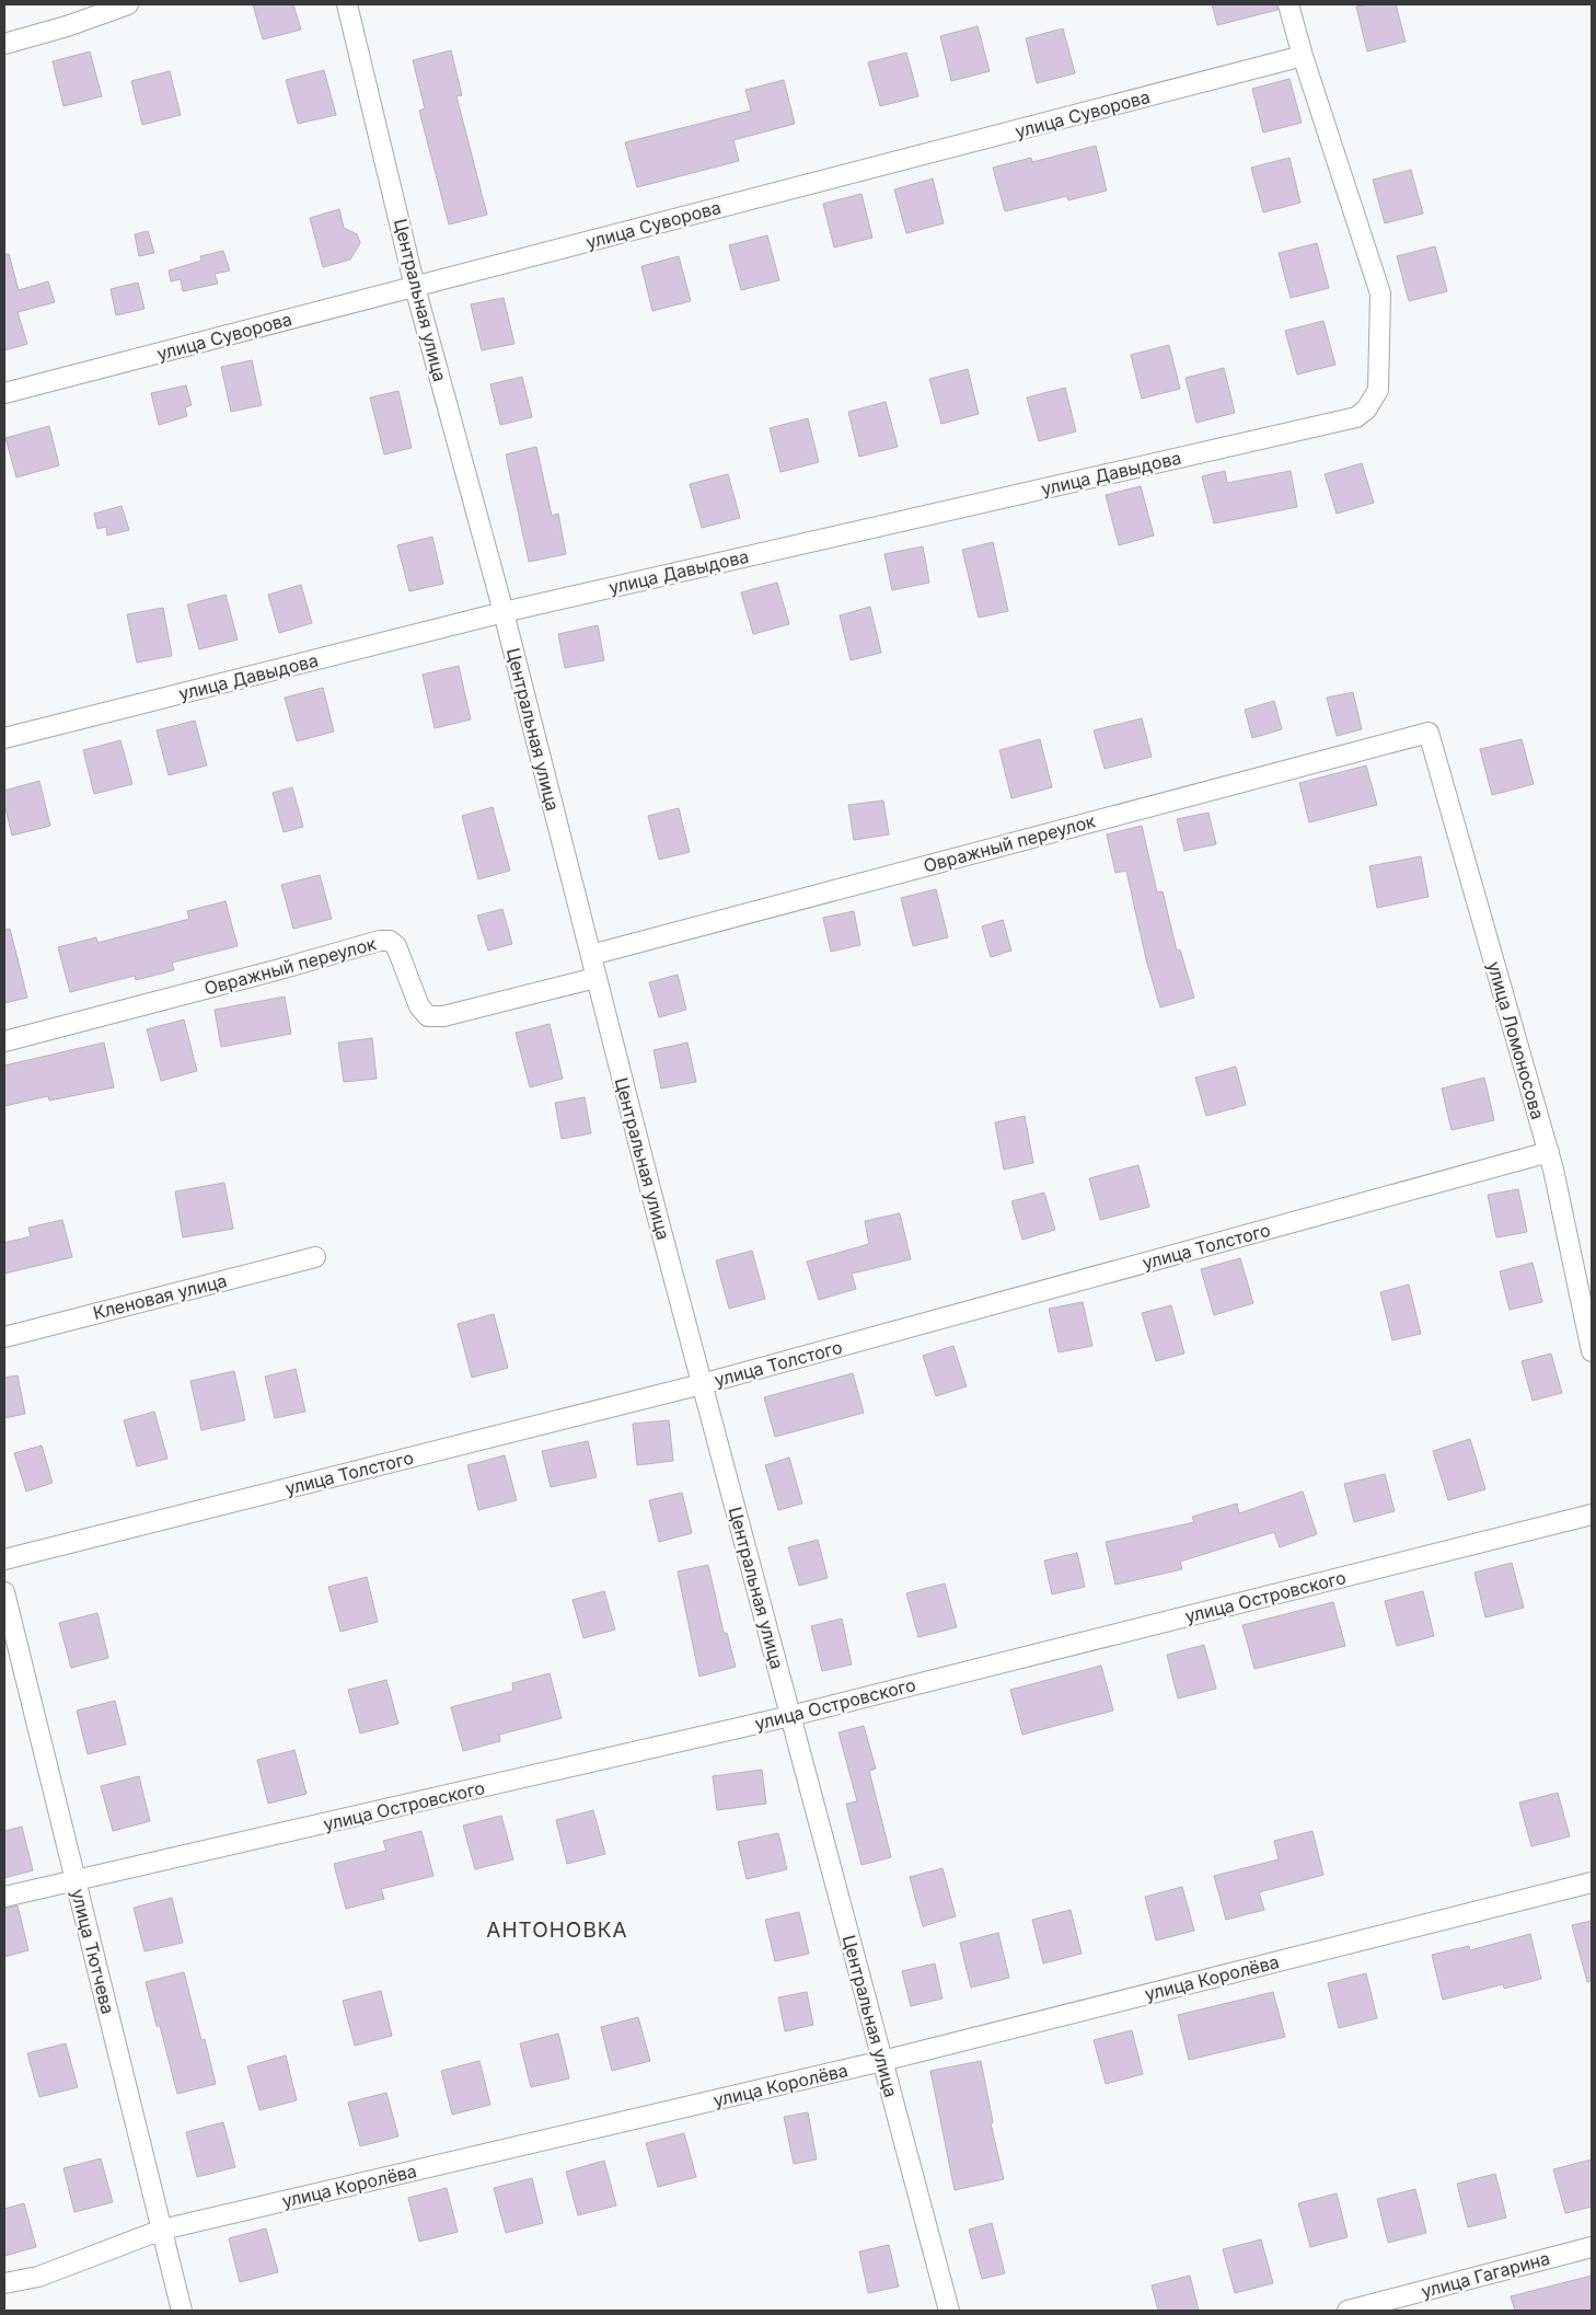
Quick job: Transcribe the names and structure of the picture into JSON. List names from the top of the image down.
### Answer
{
  "streets": {
    "street": [
      "улица Суворова",
      "Центральная улица",
      "улица Давыдова",
      "Овражный переулок",
      "улица Ломоносова",
      "улица Толстого",
      "Кленовая улица",
      "улица Островского",
      "улица Тютчева",
      "улица Королёва",
      "улица Гагарина"
    ]
  },
  "crossings": [
    ["улица Суворова", "Центральная улица"],
    ["улица Суворова", "улица Давыдова"],
    ["Центральная улица", "улица Давыдова"],
    ["Центральная улица", "Овражный переулок"],
    ["Центральная улица", "улица Толстого"],
    ["Центральная улица", "улица Островского"],
    ["Центральная улица", "улица Королёва"],
    ["Овражный переулок", "улица Ломоносова"],
    ["улица Ломоносова", "улица Толстого"],
    ["улица Островского", "улица Тютчева"],
    ["улица Тютчева", "улица Королёва"]
  ],
  "districts": ["АНТОНОВКА"]
}
